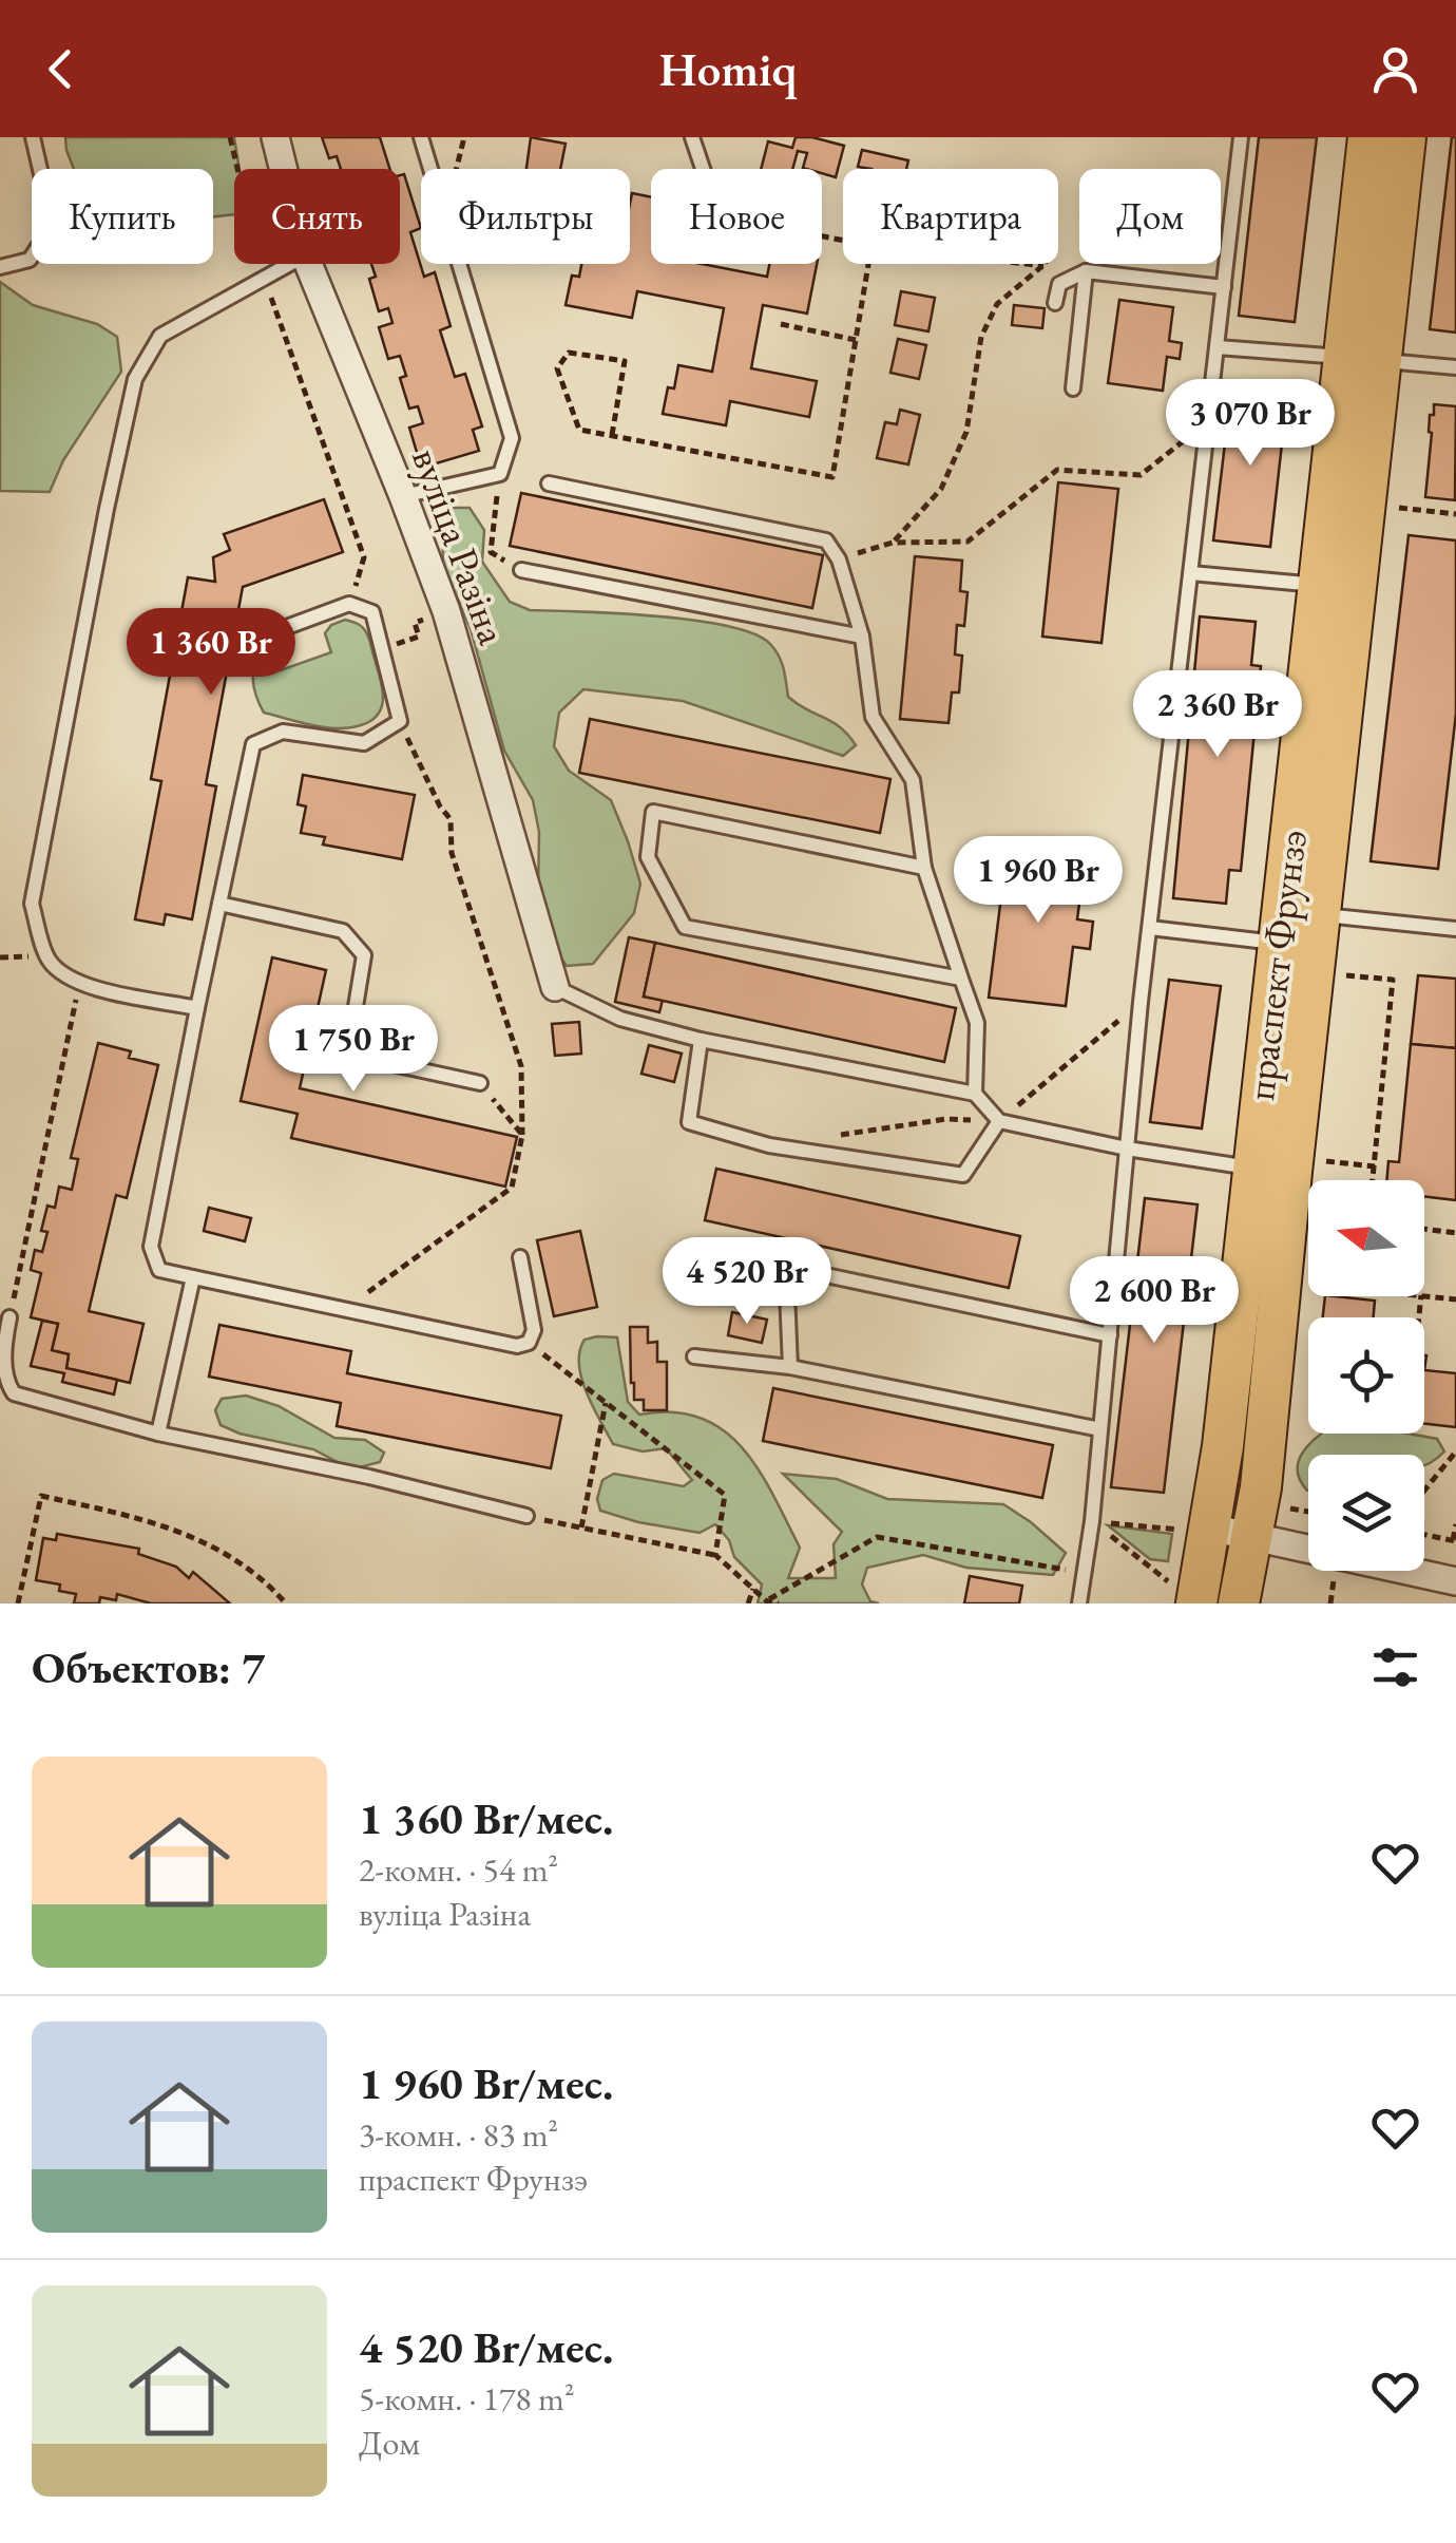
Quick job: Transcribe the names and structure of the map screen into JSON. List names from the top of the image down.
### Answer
{
  "streets": {
    "main road": ["праспект Фрунзэ"],
    "street": ["вуліца Разіна"]
  },
  "north": "left",
  "page": {
    "header": "Homiq",
    "chip": [
      "Купить",
      "Снять",
      "Фильтры",
      "Новое",
      "Квартира",
      "Дом"
    ],
    "price": [
      "3 070 Br",
      "1 360 Br",
      "2 360 Br",
      "1 960 Br",
      "1 750 Br",
      "4 520 Br",
      "2 600 Br"
    ],
    "heading": "Объектов: 7",
    "list": [
      {
        "name": "1 360 Br/мес.",
        "note": "2-комн. · 54 m² · вуліца Разіна"
      },
      {
        "name": "1 960 Br/мес.",
        "note": "3-комн. · 83 m² · праспект Фрунзэ"
      },
      {
        "name": "4 520 Br/мес.",
        "note": "5-комн. · 178 m² · Дом"
      }
    ]
  }
}
